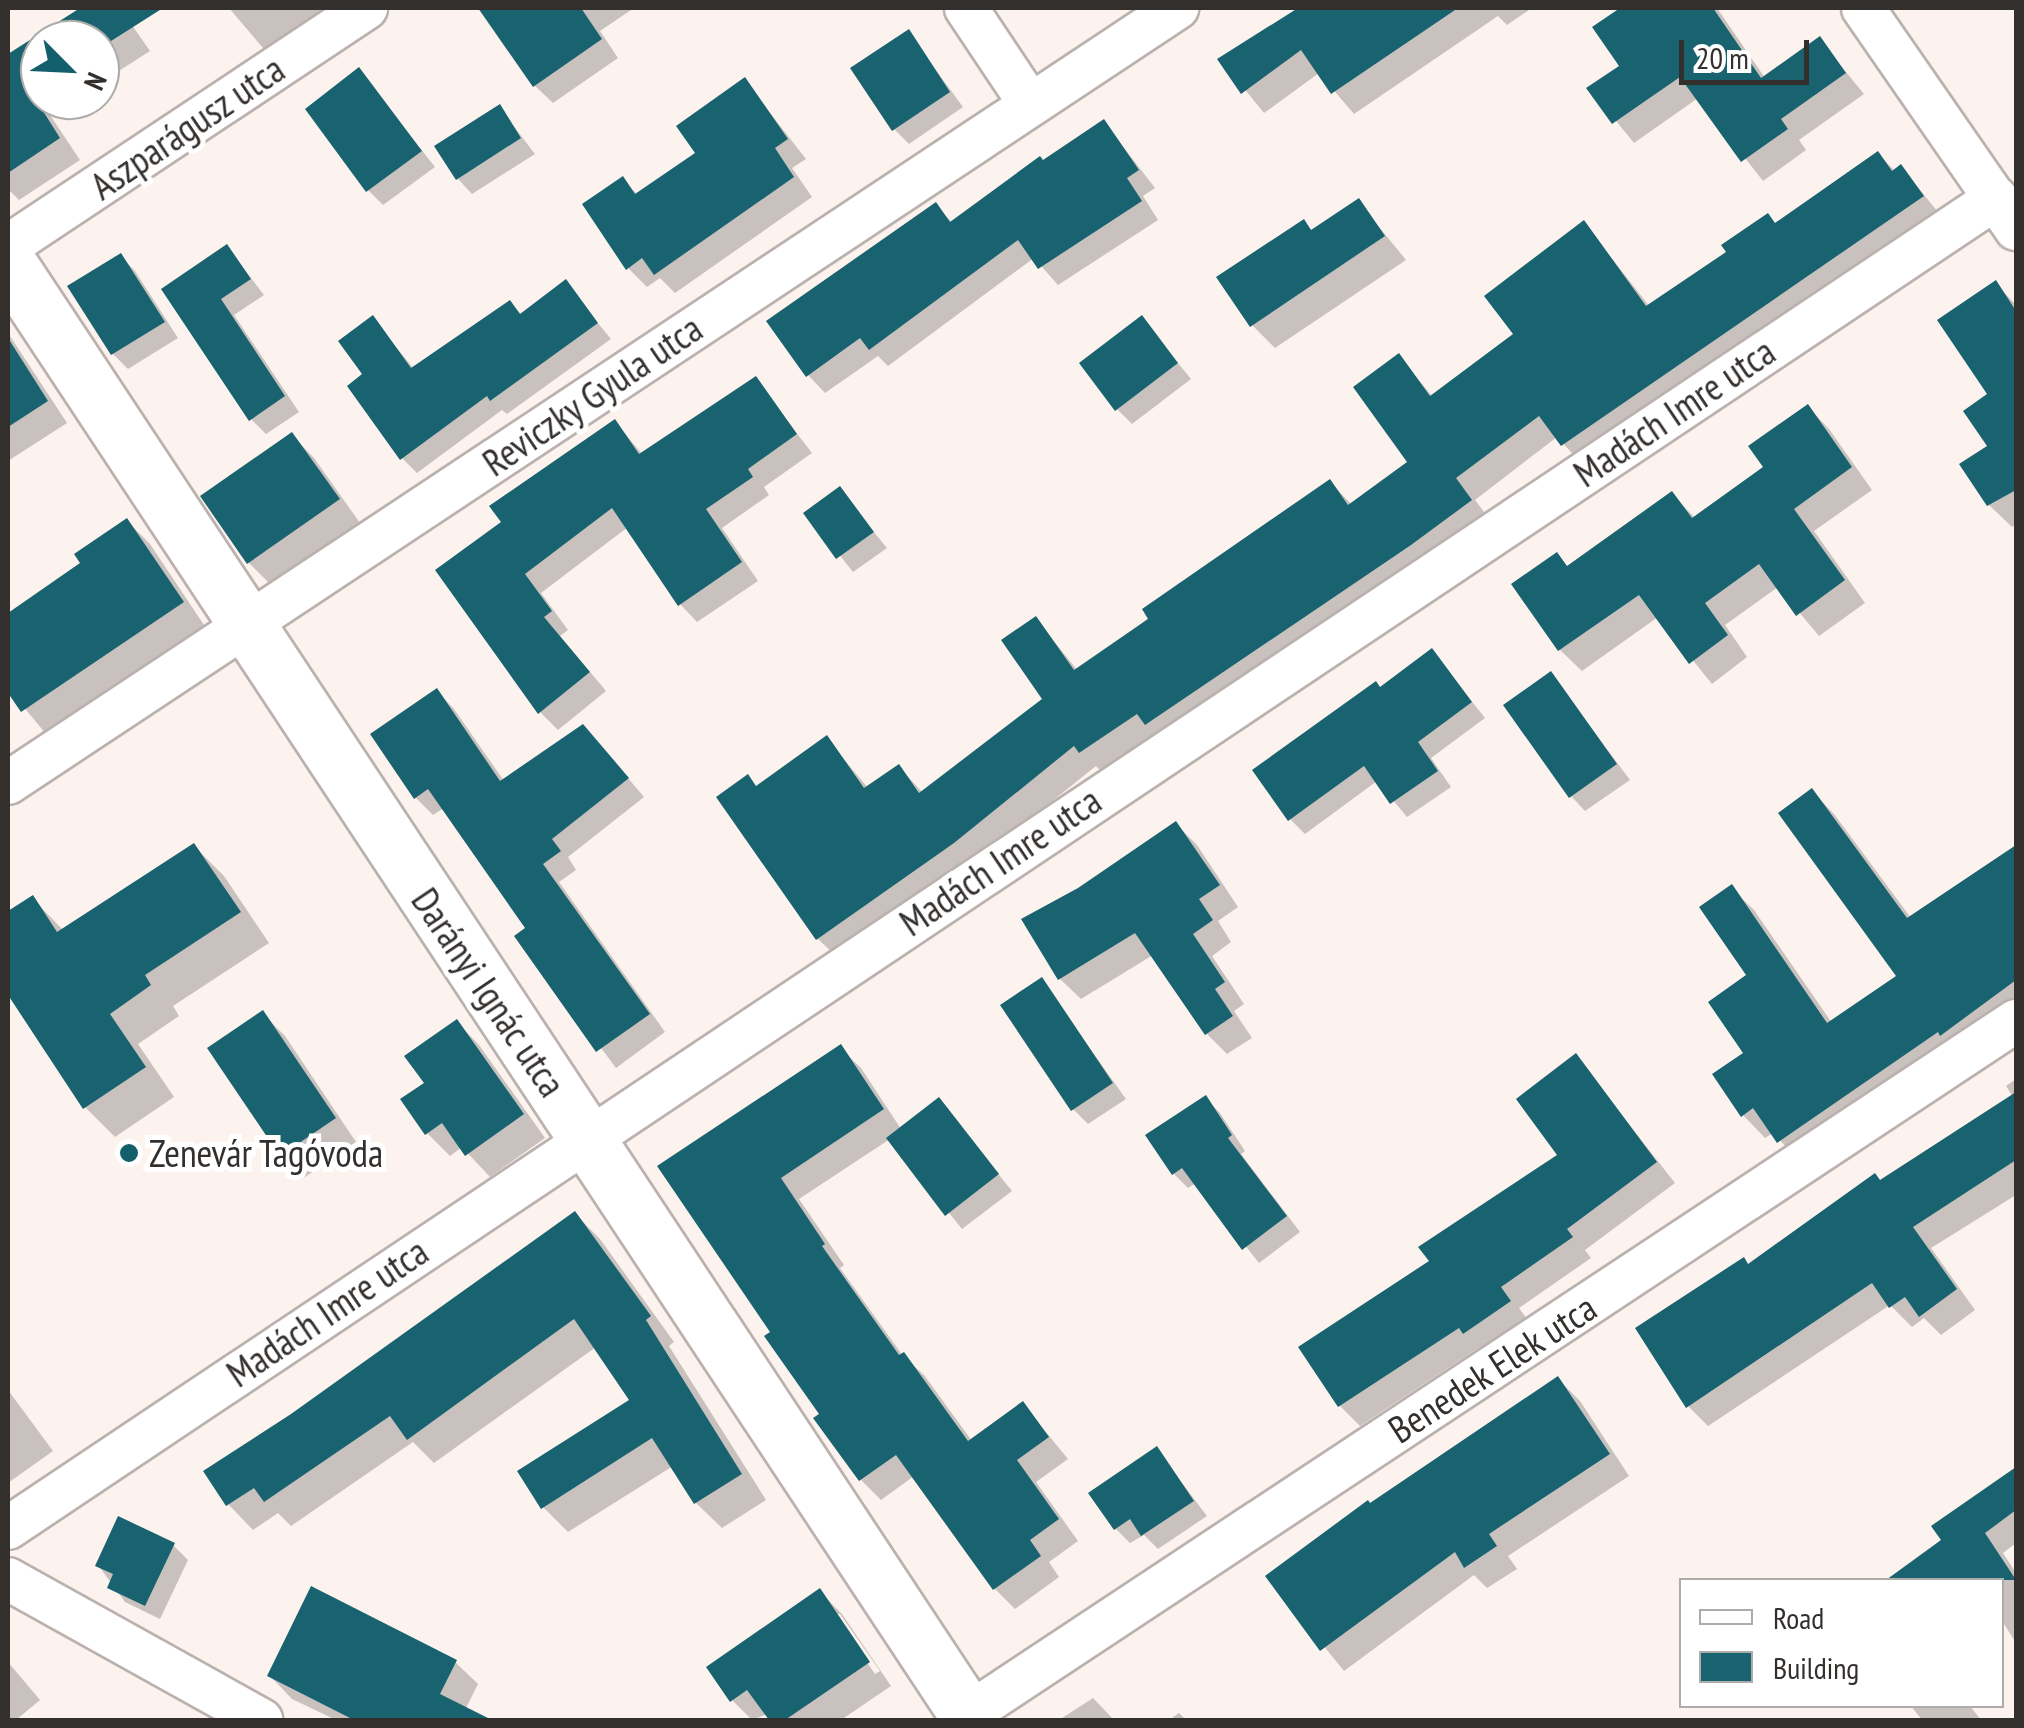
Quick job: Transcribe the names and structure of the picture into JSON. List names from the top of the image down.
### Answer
{
  "streets": {
    "street": [
      "Aszparágusz utca",
      "Reviczky Gyula utca",
      "Madách Imre utca",
      "Darányi Ignác utca",
      "Benedek Elek utca"
    ]
  },
  "crossings": [
    ["Reviczky Gyula utca", "Darányi Ignác utca"],
    ["Madách Imre utca", "Darányi Ignác utca"],
    ["Darányi Ignác utca", "Benedek Elek utca"]
  ],
  "places": ["Zenevár Tagóvoda"],
  "legend": ["Road", "Building"],
  "scale_bar": "20 m",
  "north": "bottom right"
}
